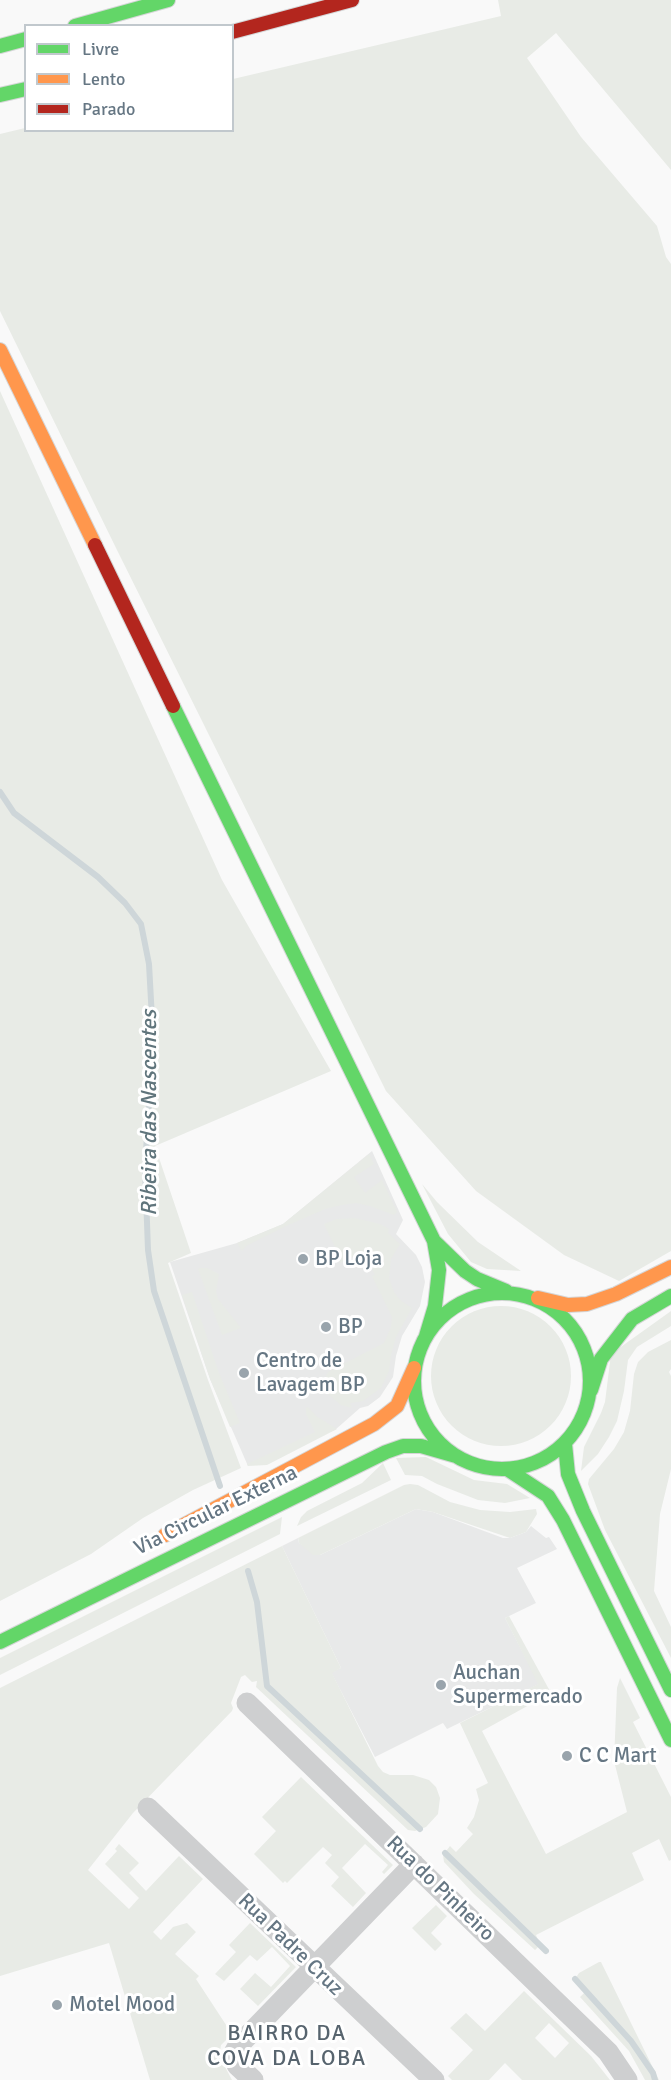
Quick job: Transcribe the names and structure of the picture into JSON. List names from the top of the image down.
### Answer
{
  "streets": {
    "main road": ["Via Circular Externa"],
    "street": ["Rua do Pinheiro", "Rua Padre Cruz"]
  },
  "districts": ["BAIRRO DA COVA DA LOBA"],
  "water": ["Ribeira das Nascentes"],
  "places": [
    "BP Loja",
    "BP",
    "Centro de Lavagem BP",
    "Auchan Supermercado",
    "C C Mart",
    "Motel Mood"
  ],
  "legend": ["Livre", "Lento", "Parado"]
}
